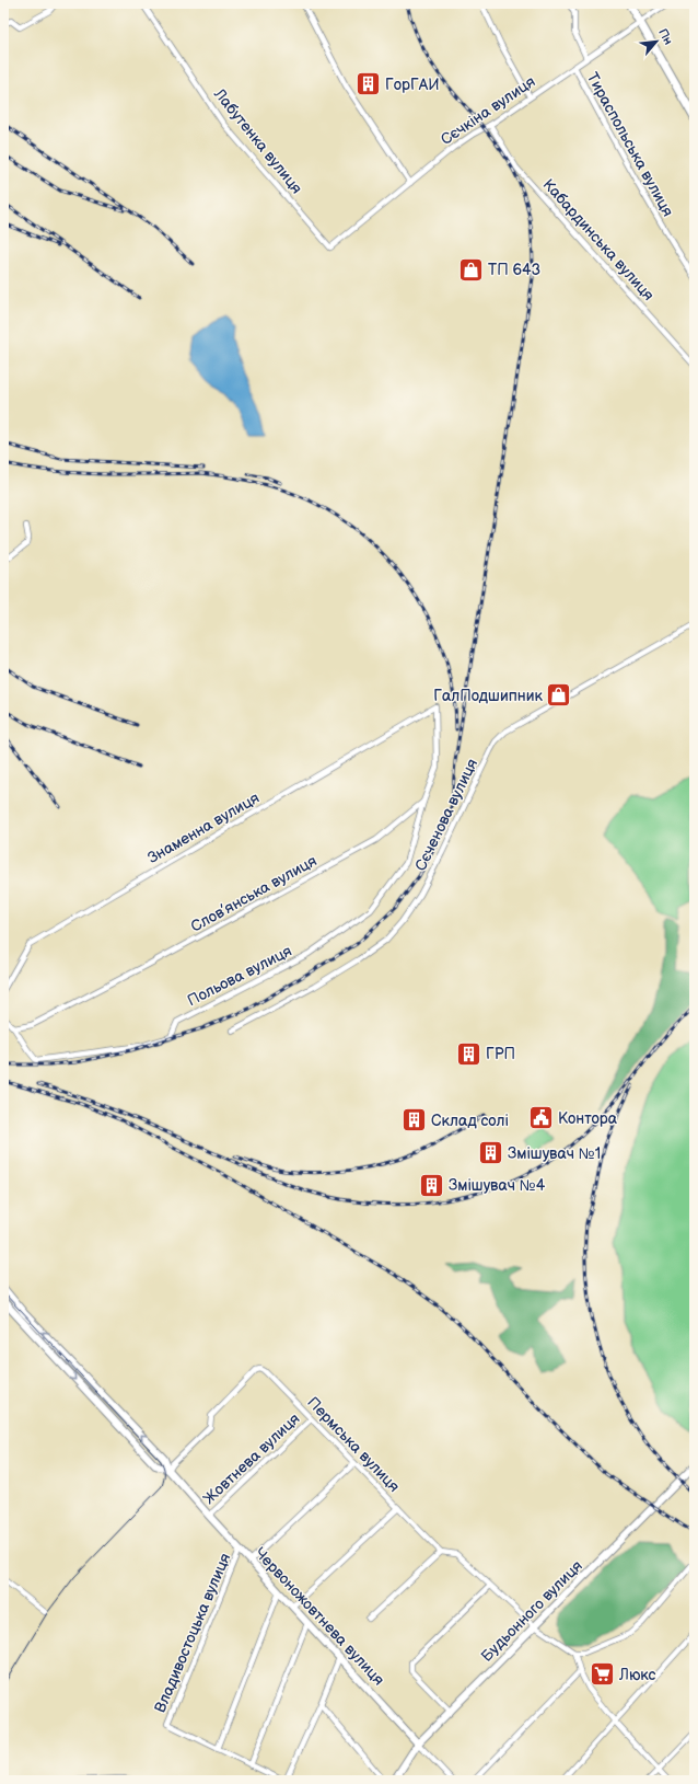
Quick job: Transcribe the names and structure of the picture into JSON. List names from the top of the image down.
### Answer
{
  "streets": {
    "main road": ["Будьонного вулиця", "Червоножовтнева вулиця"],
    "street": [
      "Сєчкіна вулиця",
      "Лабутенка вулиця",
      "Тираспольська вулиця",
      "Кабардинська вулиця",
      "Сєченова вулиця",
      "Знаменна вулиця",
      "Слов’янська вулиця",
      "Польова вулиця",
      "Пермська вулиця",
      "Жовтнева вулиця",
      "Владивостоцька вулиця"
    ]
  },
  "crossings": [
    ["Сєчкіна вулиця", "Лабутенка вулиця"],
    ["Сєчкіна вулиця", "Тираспольська вулиця"],
    ["Сєчкіна вулиця", "Кабардинська вулиця"],
    ["Знаменна вулиця", "Слов’янська вулиця"],
    ["Слов’янська вулиця", "Польова вулиця"],
    ["Пермська вулиця", "Жовтнева вулиця"],
    ["Пермська вулиця", "Будьонного вулиця"],
    ["Пермська вулиця", "Червоножовтнева вулиця"],
    ["Жовтнева вулиця", "Червоножовтнева вулиця"],
    ["Будьонного вулиця", "Червоножовтнева вулиця"],
    ["Червоножовтнева вулиця", "Владивостоцька вулиця"]
  ],
  "places": {
    "building": [
      "ГорГАИ",
      "ГРП",
      "Склад солі",
      "Змішувач №1",
      "Змішувач №4"
    ],
    "shop": ["ТП 643", "ГалПодшипник"],
    "public building": ["Контора"],
    "supermarket": ["Люкс"]
  },
  "north": "top right"
}
